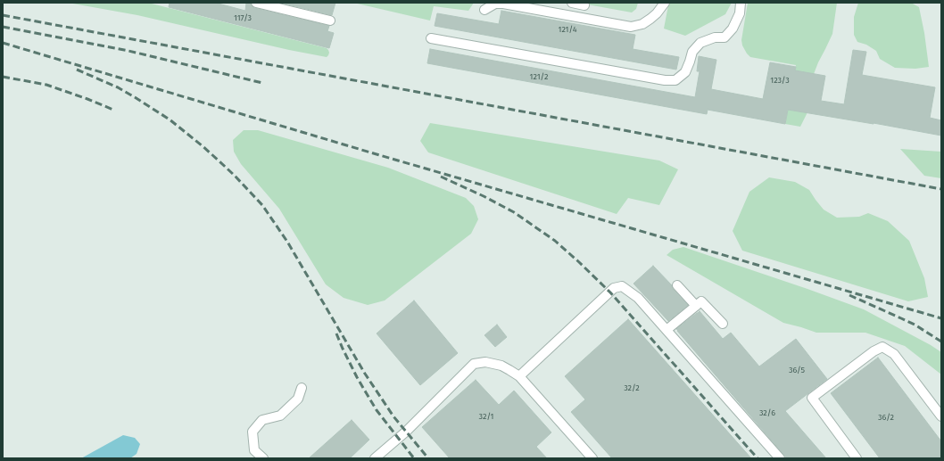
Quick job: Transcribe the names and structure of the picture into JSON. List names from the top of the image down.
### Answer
{
  "house_numbers": [
    "117/3",
    "121/4",
    "121/2",
    "123/3",
    "36/5",
    "32/2",
    "32/6",
    "32/1",
    "36/2"
  ]
}
